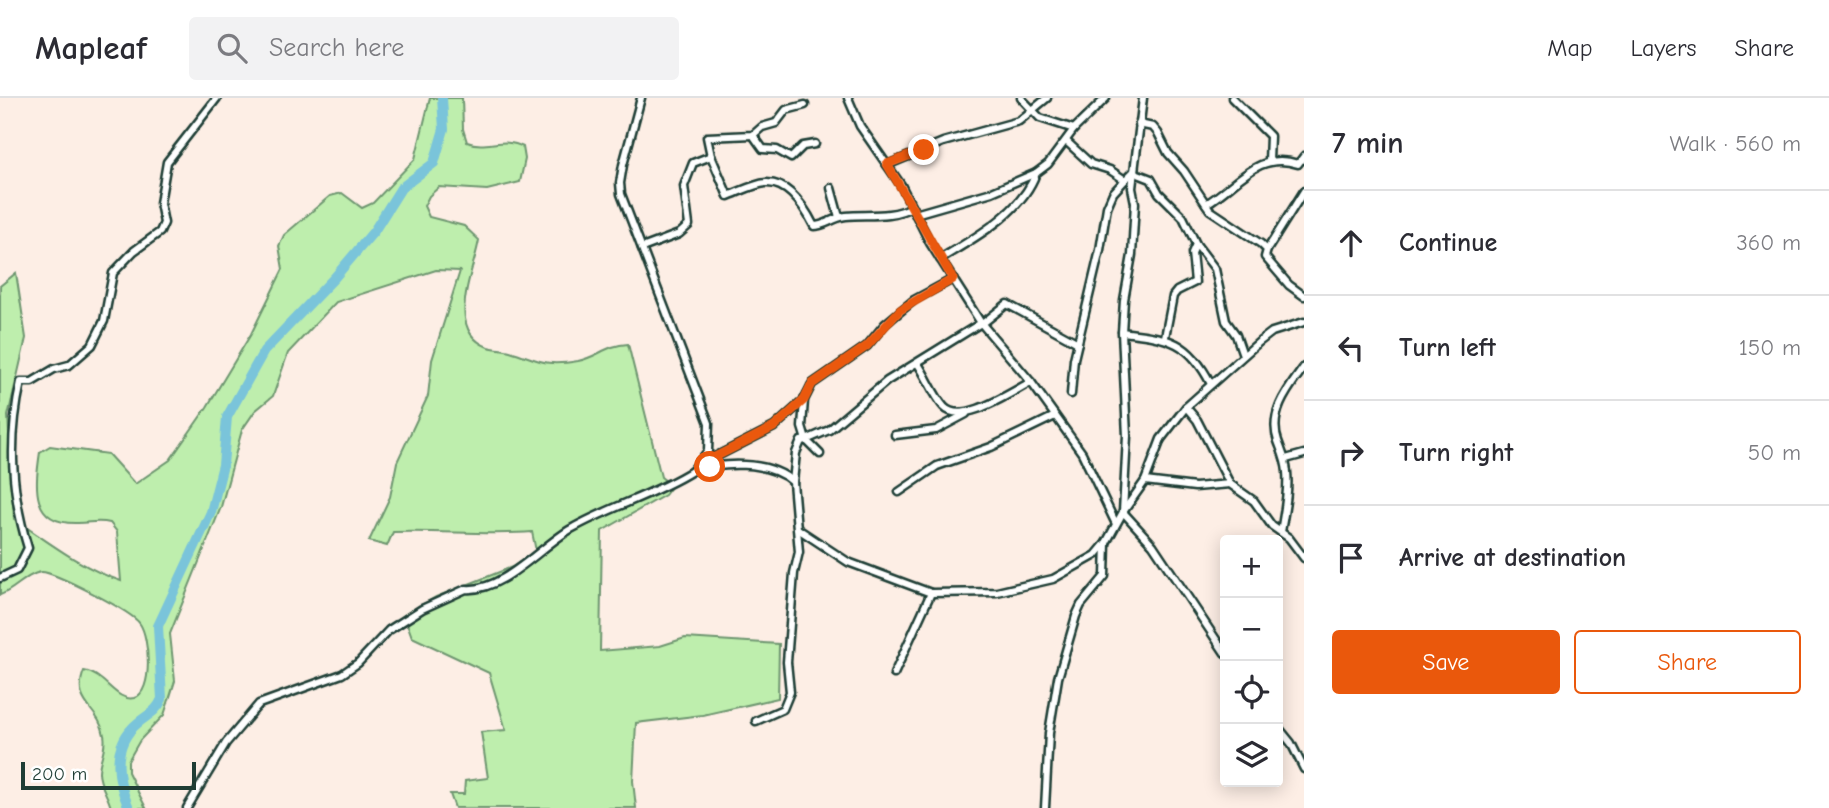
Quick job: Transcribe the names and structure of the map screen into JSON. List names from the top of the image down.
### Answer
{
  "scale_bar": "200 m",
  "page": {
    "header": "Mapleaf",
    "search": "Search here",
    "nav": ["Map", "Layers", "Share"],
    "heading": ["7 min", "Walk · 560 m"],
    "list": [
      ["Continue", "360 m"],
      ["Turn left", "150 m"],
      ["Turn right", "50 m"],
      "Arrive at destination"
    ],
    "map_buttons": ["+", "−"],
    "buttons": ["Save", "Share"],
    "scale": "200 m"
  }
}
